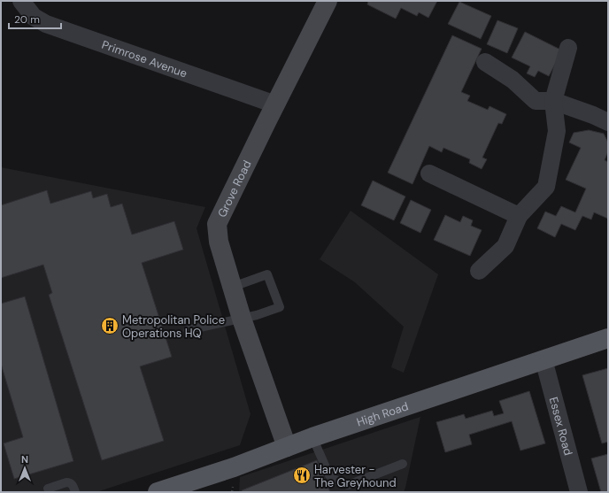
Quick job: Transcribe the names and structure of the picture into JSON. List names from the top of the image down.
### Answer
{
  "streets": {
    "main road": ["High Road"],
    "street": ["Primrose Avenue", "Grove Road", "Essex Road"]
  },
  "crossings": [
    ["Primrose Avenue", "Grove Road"],
    ["Grove Road", "High Road"],
    ["High Road", "Essex Road"]
  ],
  "places": {
    "building": ["Metropolitan Police Operations HQ"],
    "restaurant": ["Harvester - The Greyhound"]
  },
  "scale_bar": "20 m",
  "north": "top"
}
